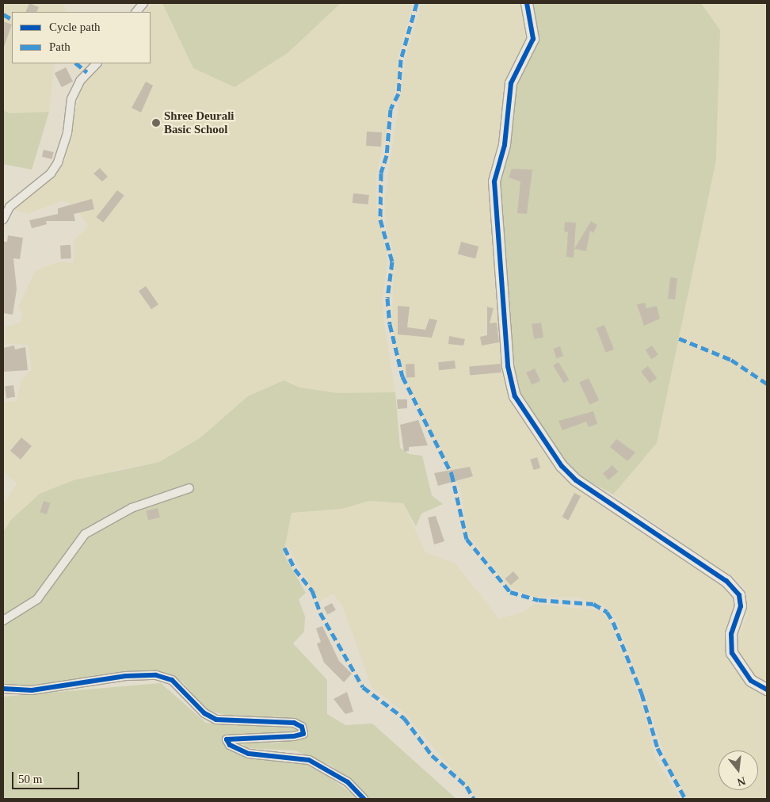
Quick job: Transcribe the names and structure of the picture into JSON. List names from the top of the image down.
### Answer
{
  "places": ["Shree Deurali Basic School"],
  "legend": ["Cycle path", "Path"],
  "scale_bar": "50 m",
  "north": "bottom"
}
